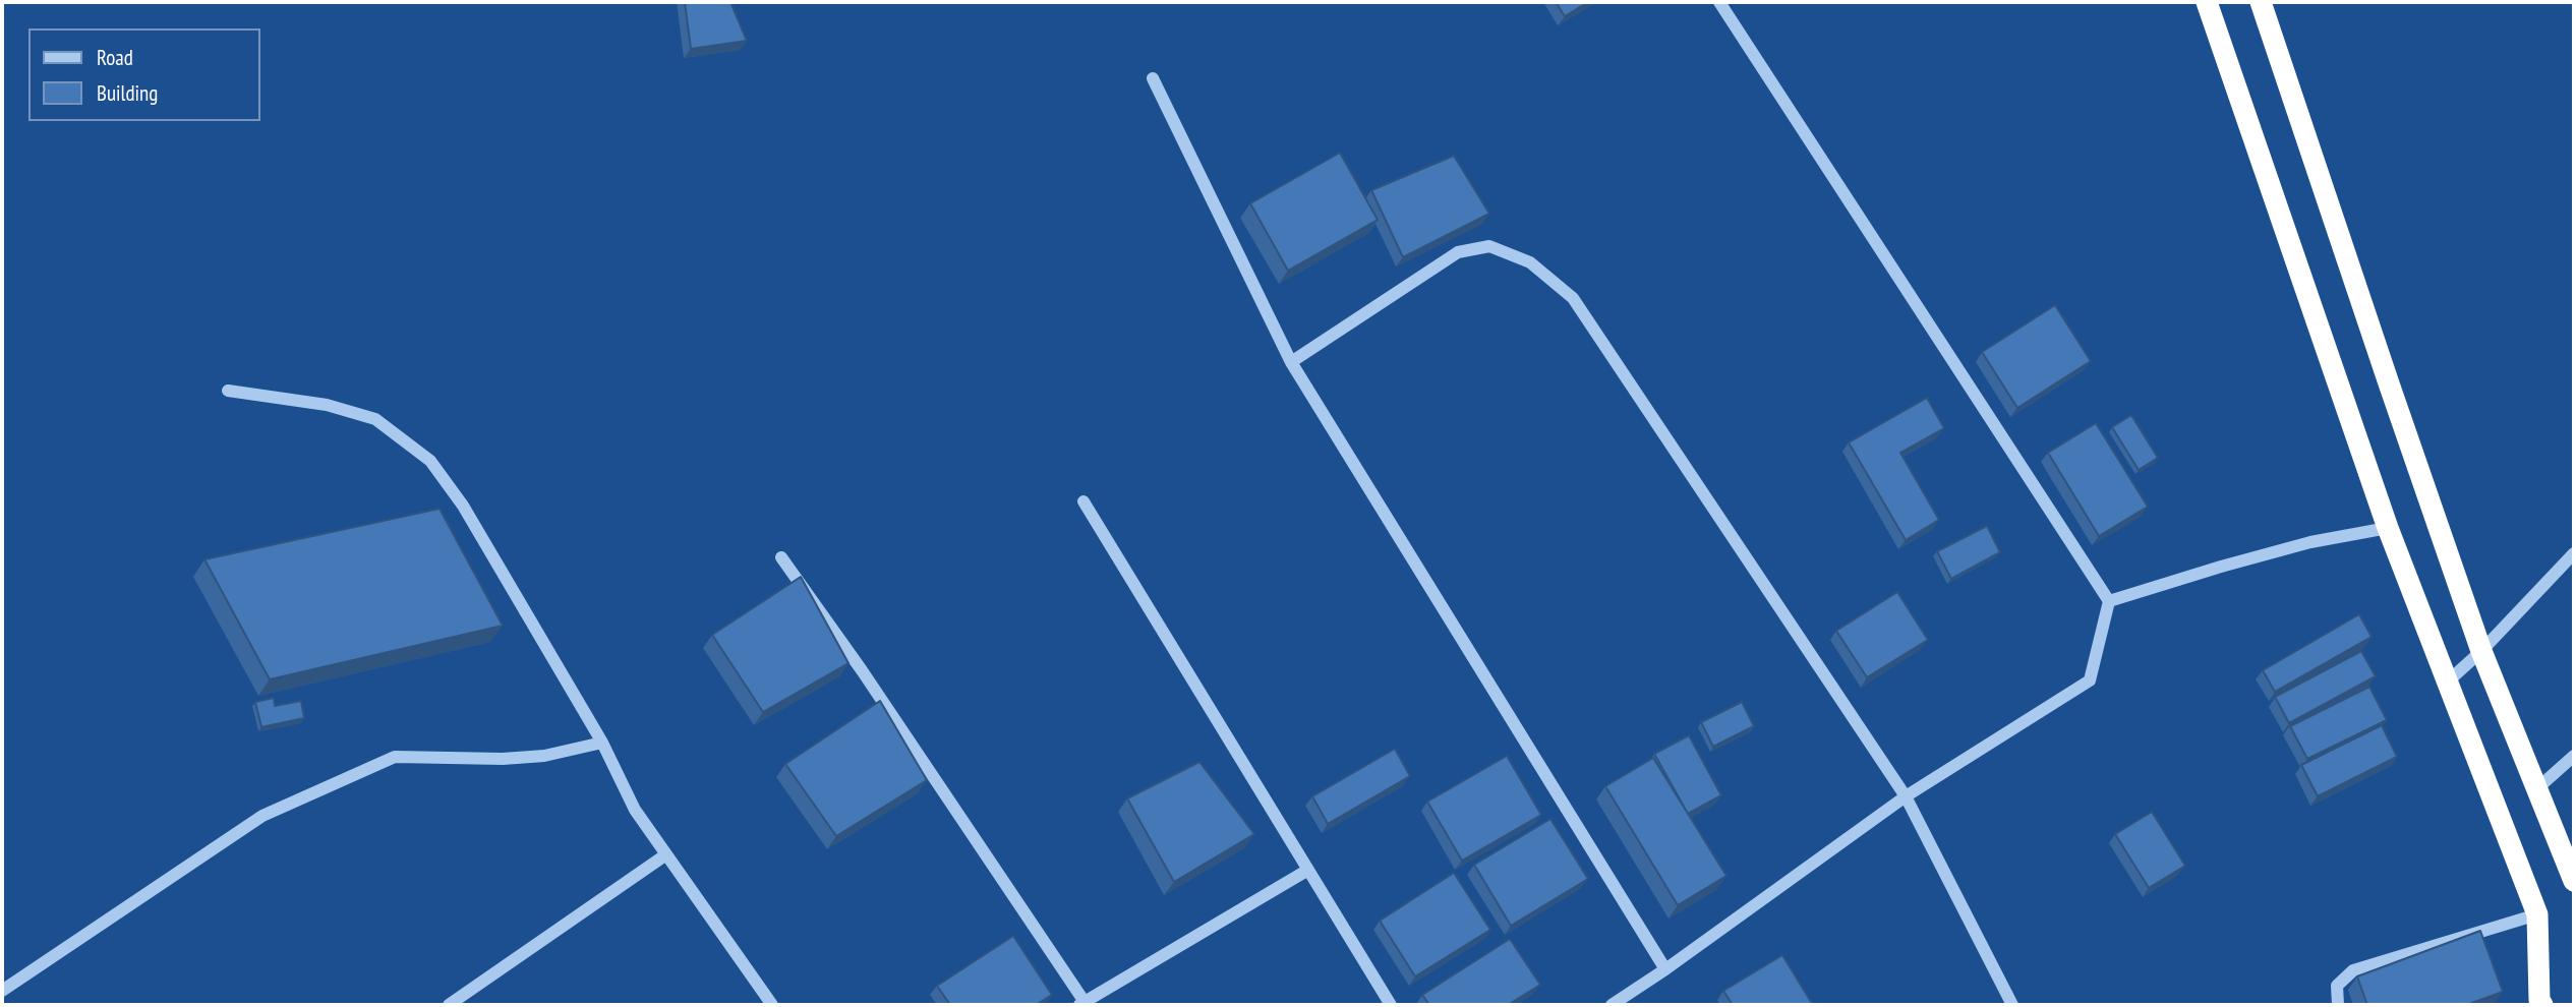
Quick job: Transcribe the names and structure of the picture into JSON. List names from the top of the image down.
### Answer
{
  "legend": ["Road", "Building"]
}
